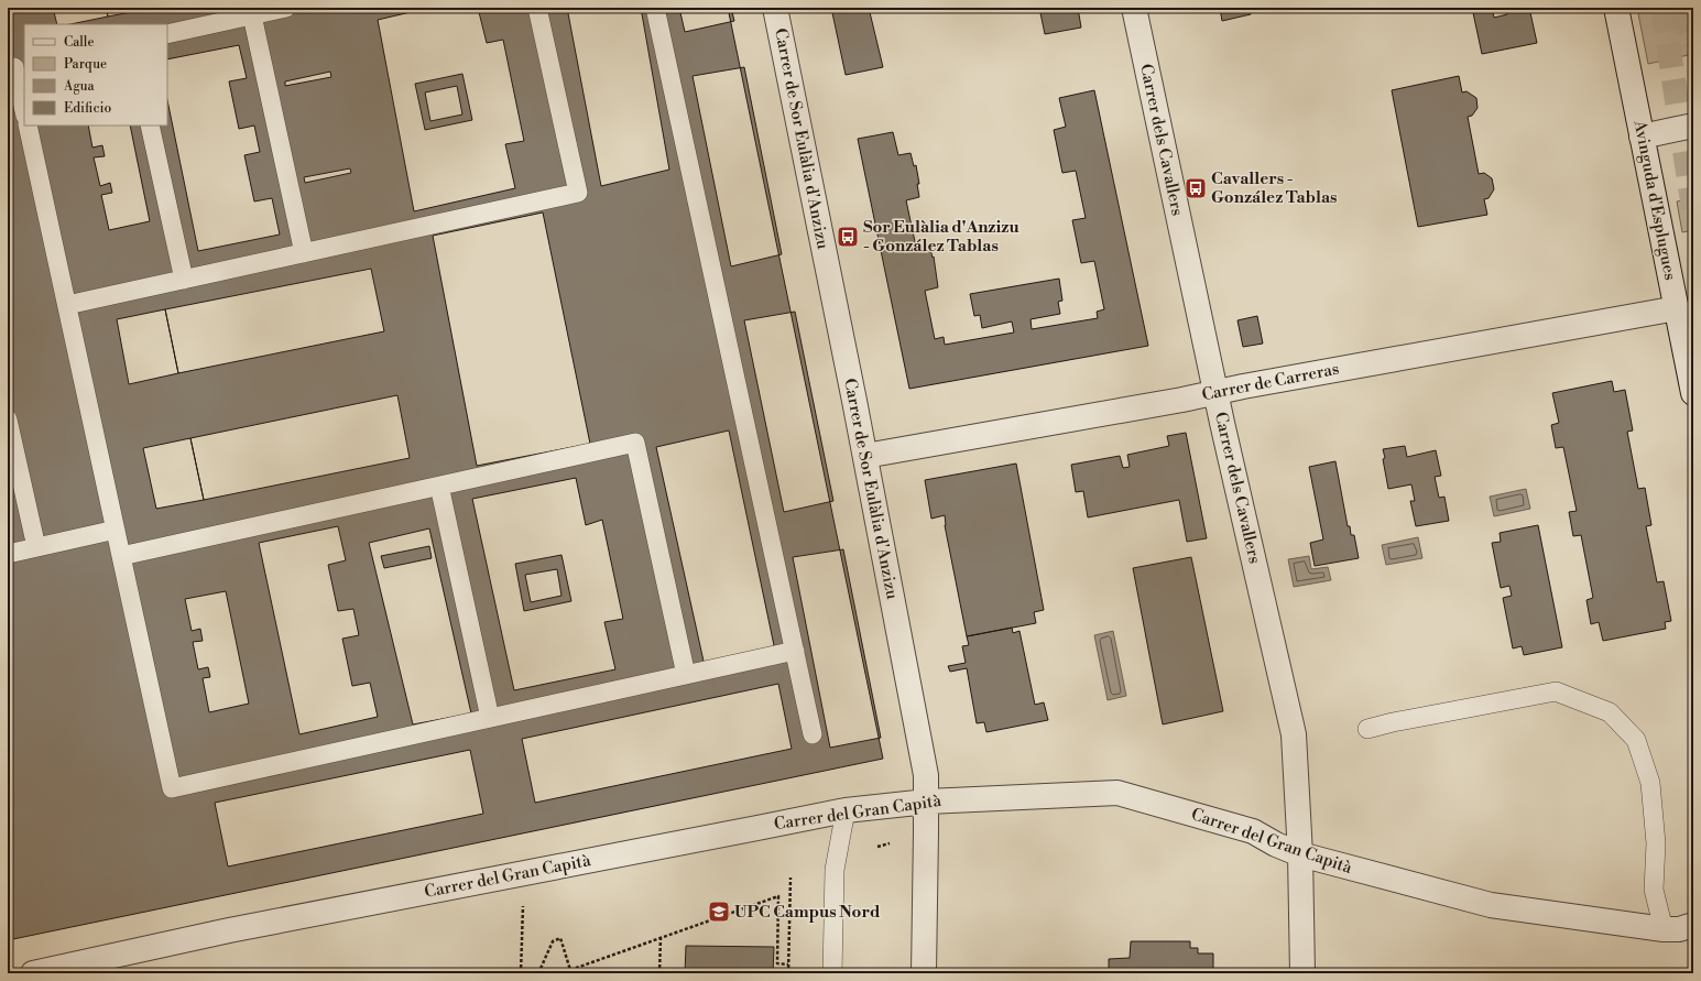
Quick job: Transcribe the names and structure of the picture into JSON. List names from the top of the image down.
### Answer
{
  "streets": {
    "street": [
      "Carrer de Sor Eulàlia d'Anzizu",
      "Carrer dels Cavallers",
      "Avinguda d'Esplugues",
      "Carrer de Carreras",
      "Carrer del Gran Capità"
    ]
  },
  "crossings": [
    ["Carrer de Sor Eulàlia d'Anzizu", "Carrer de Carreras"],
    ["Carrer de Sor Eulàlia d'Anzizu", "Carrer del Gran Capità"],
    ["Carrer dels Cavallers", "Carrer de Carreras"],
    ["Carrer dels Cavallers", "Carrer del Gran Capità"],
    ["Avinguda d'Esplugues", "Carrer de Carreras"]
  ],
  "places": {
    "bus stop": ["Cavallers - González Tablas", "Sor Eulàlia d'Anzizu - González Tablas"],
    "school or university": ["UPC Campus Nord"]
  },
  "legend": [
    "Calle",
    "Parque",
    "Agua",
    "Edificio"
  ]
}
